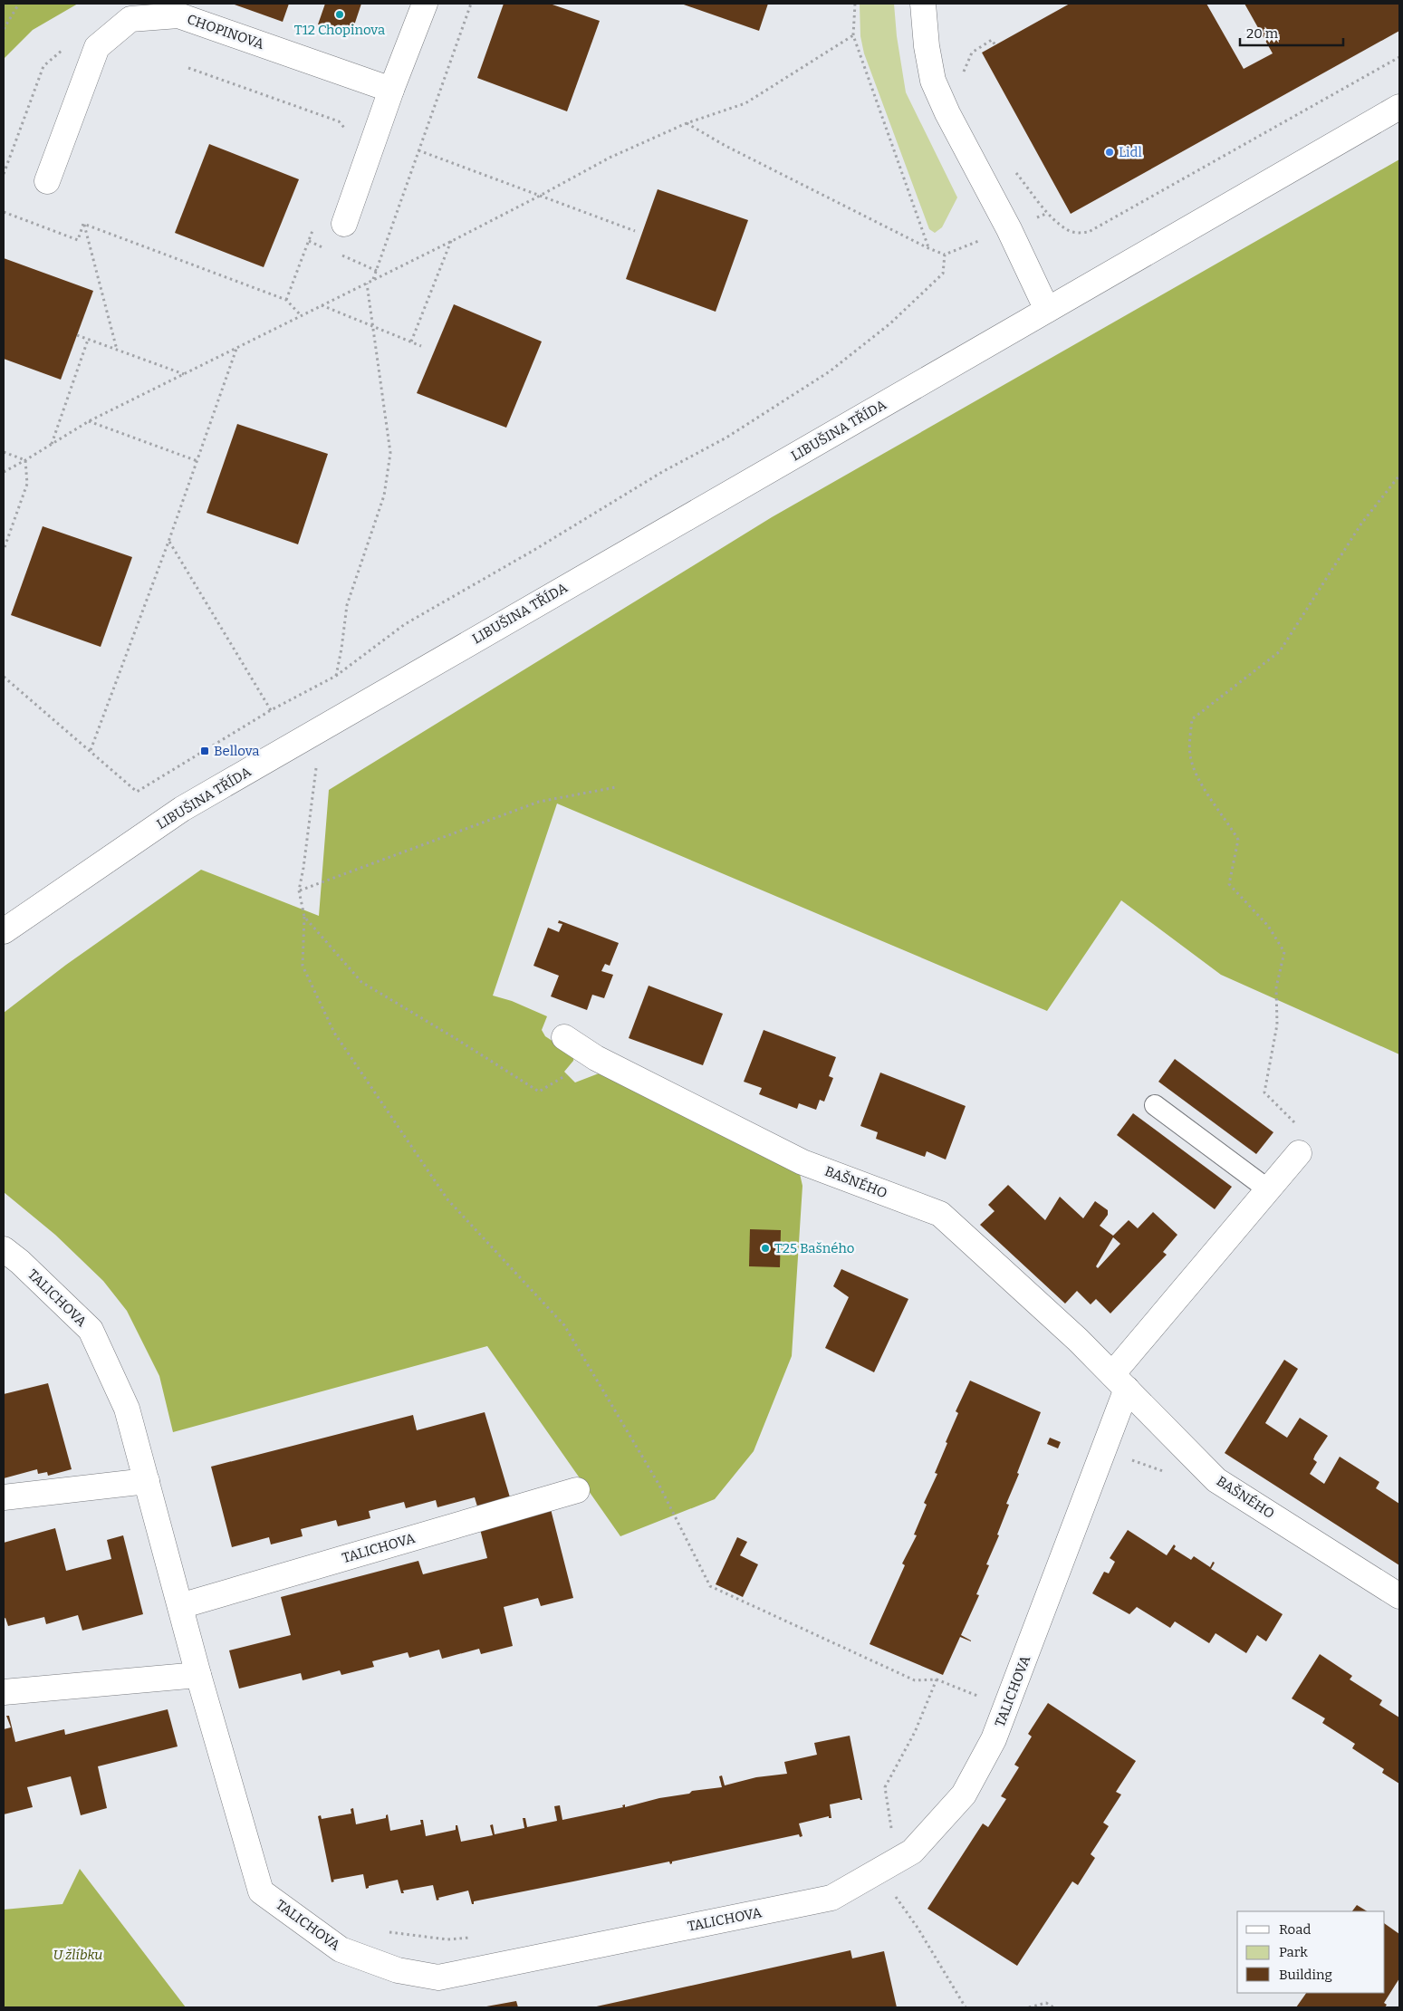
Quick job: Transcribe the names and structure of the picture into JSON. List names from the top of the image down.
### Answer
{
  "streets": {
    "street": [
      "CHOPINOVA",
      "LIBUŠINA TŘÍDA",
      "BAŠNÉHO",
      "TALICHOVA"
    ]
  },
  "crossings": [
    ["BAŠNÉHO", "TALICHOVA"]
  ],
  "parks": ["U žlíbku"],
  "places": {
    "other": ["T12 Chopinova", "Lidl", "T25 Bašného"],
    "transit": ["Bellova"]
  },
  "legend": ["Road", "Park", "Building"],
  "scale_bar": "20 m"
}
